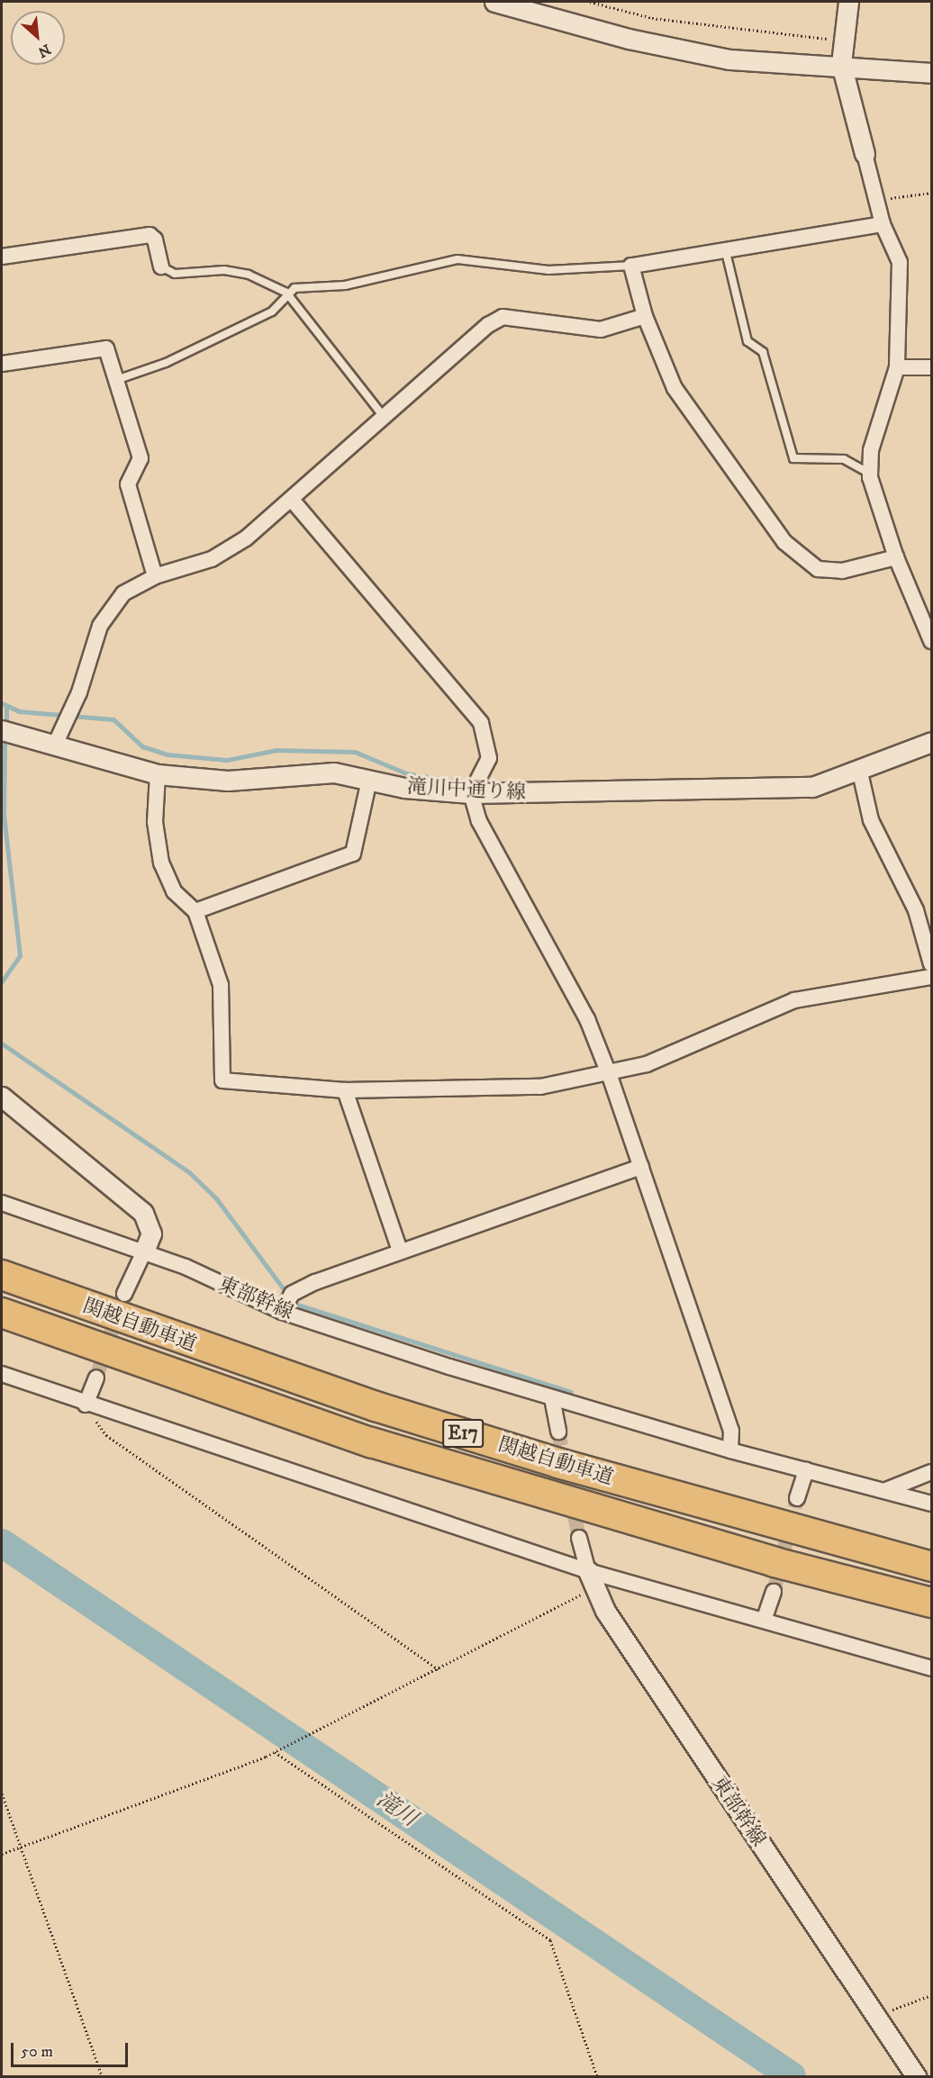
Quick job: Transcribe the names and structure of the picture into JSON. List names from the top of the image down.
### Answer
{
  "streets": {
    "highway": ["関越自動車道", "E17"],
    "street": ["滝川中通り線", "東部幹線"]
  },
  "water": ["滝川"],
  "scale_bar": "50 m",
  "north": "bottom right"
}
